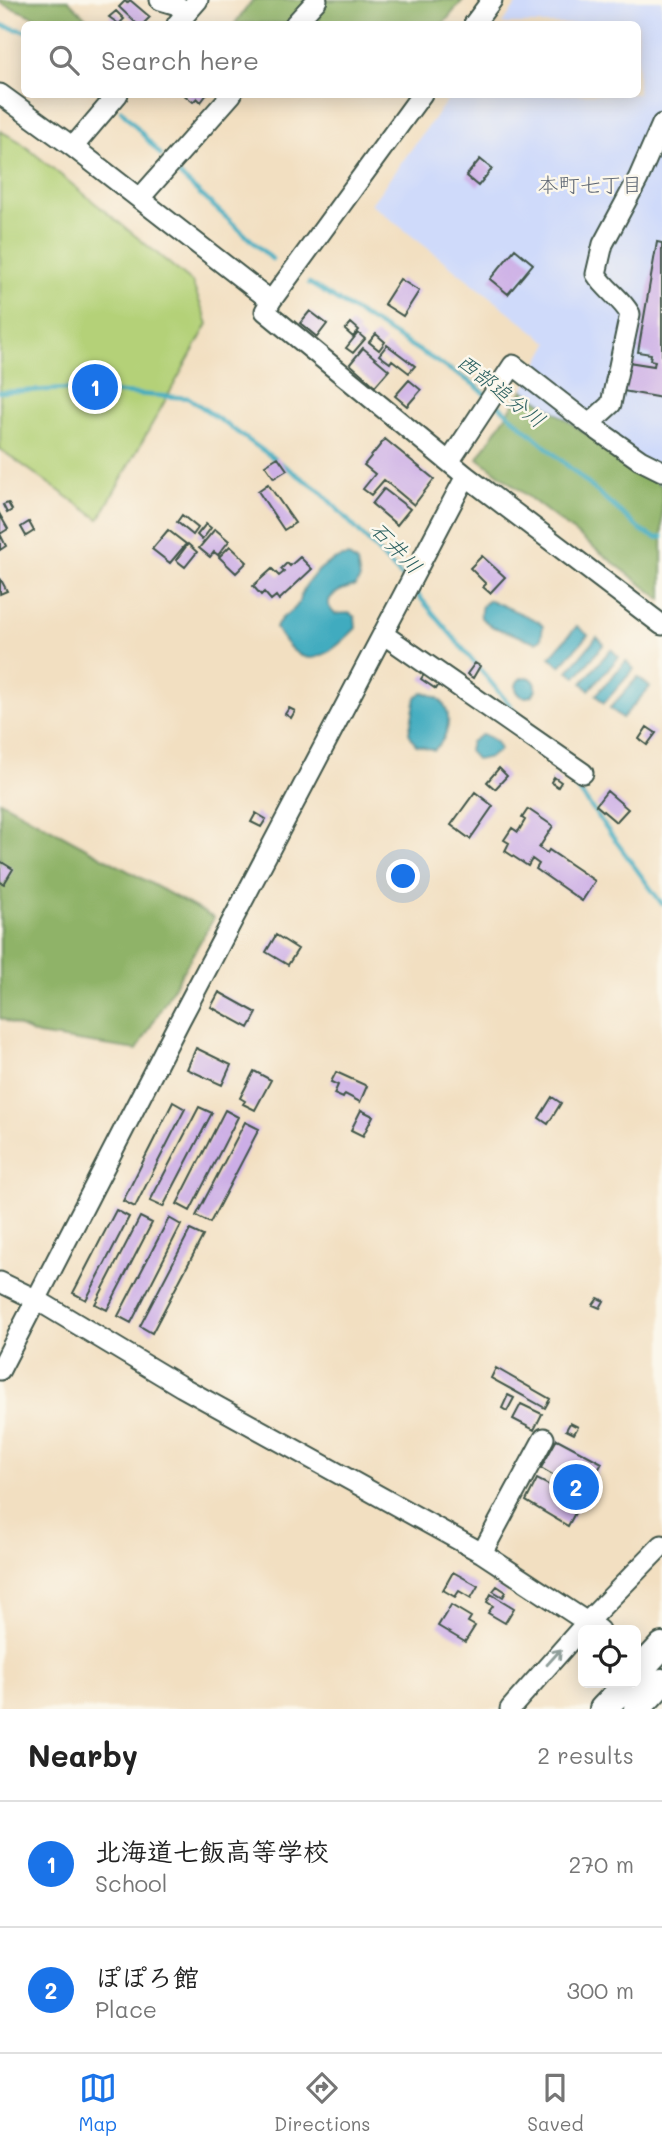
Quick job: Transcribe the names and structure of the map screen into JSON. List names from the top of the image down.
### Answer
{
  "districts": ["本町七丁目"],
  "water": ["西部追分川", "石井川"],
  "page": {
    "search": "Search here",
    "pins": ["1", "2"],
    "heading": ["Nearby", "2 results"],
    "list": [
      {
        "mark": "1",
        "name": "北海道七飯高等学校",
        "note": "School",
        "value": "270 m"
      },
      {
        "mark": "2",
        "name": "ぽぽろ館",
        "note": "Place",
        "value": "300 m"
      }
    ],
    "nav": ["Map", "Directions", "Saved"]
  }
}
